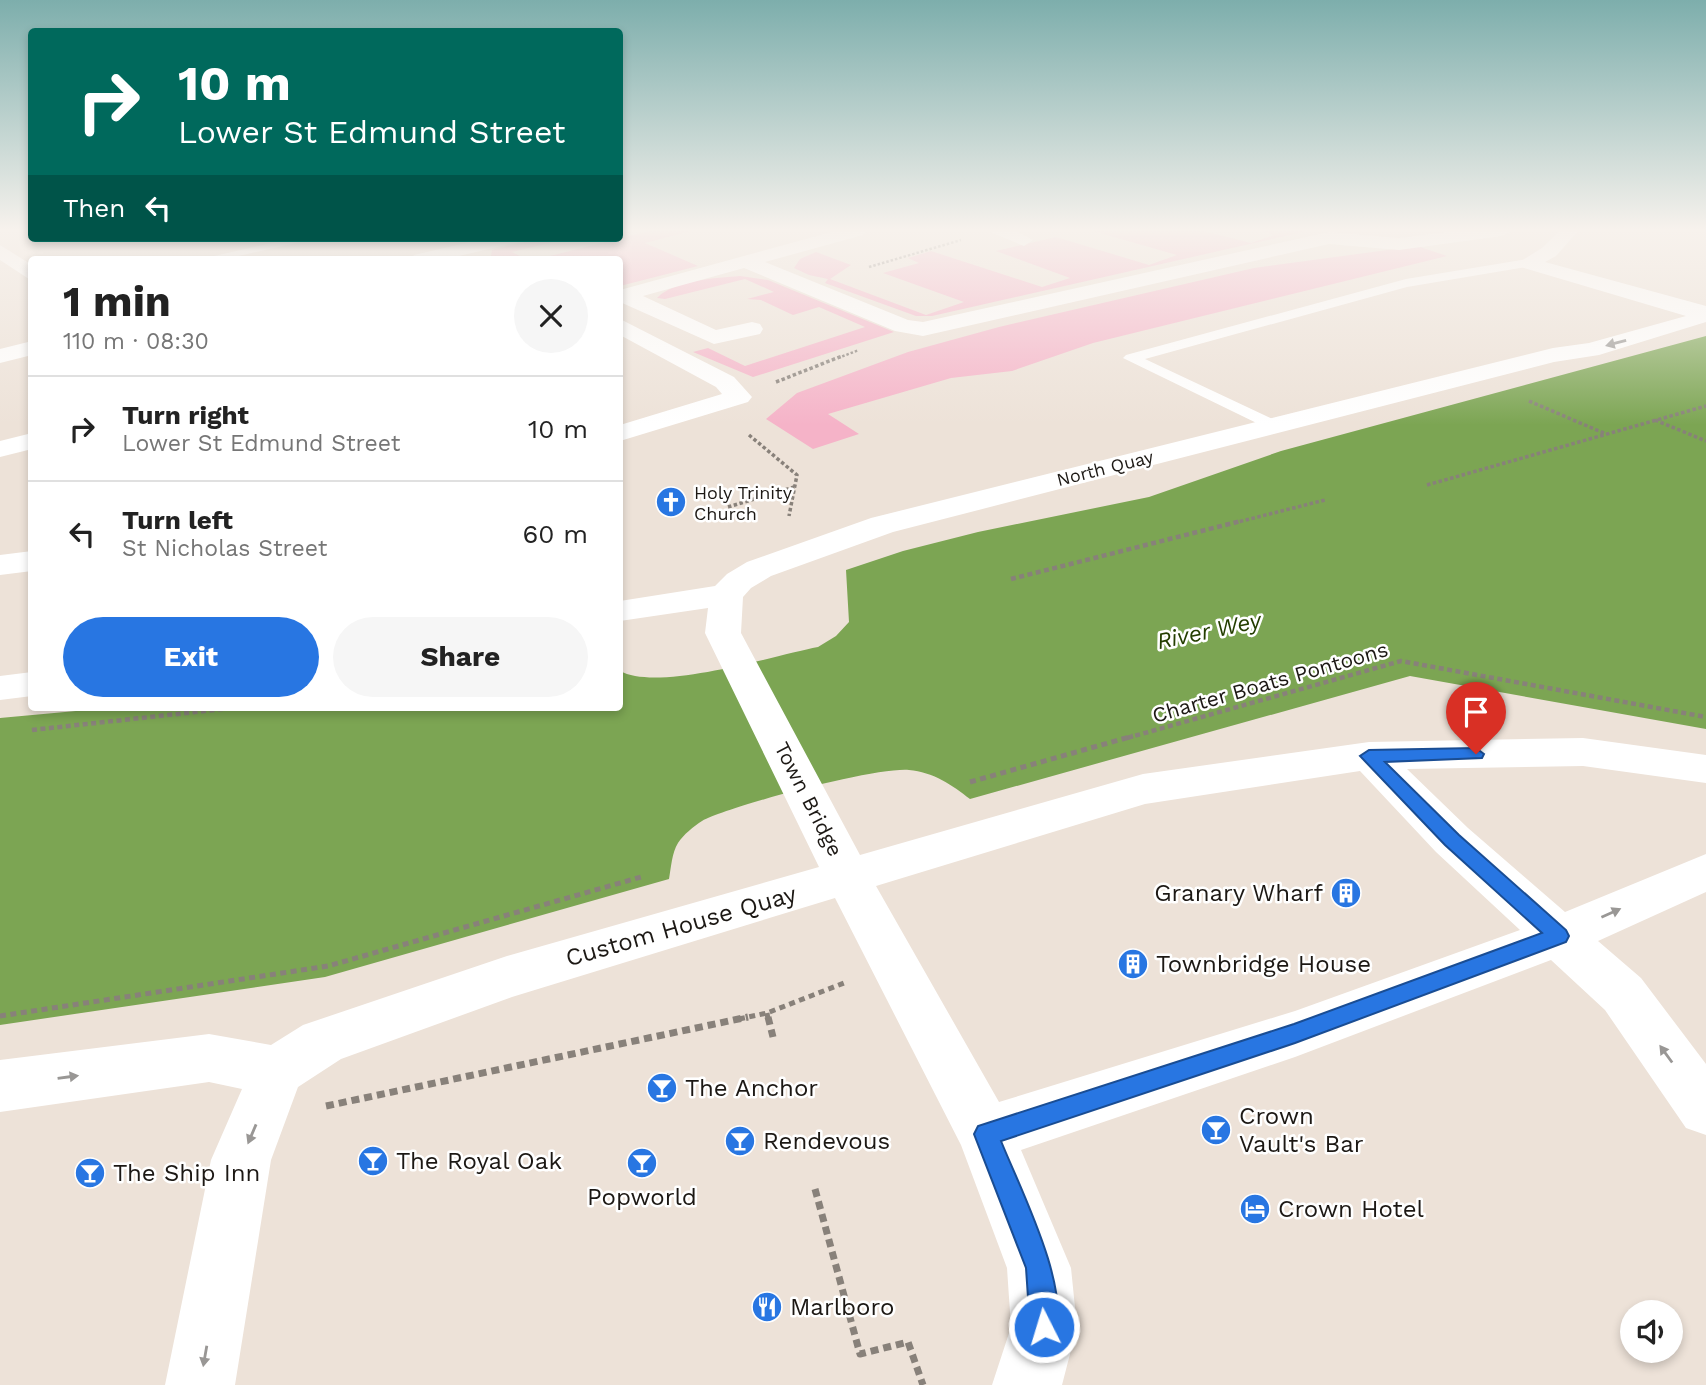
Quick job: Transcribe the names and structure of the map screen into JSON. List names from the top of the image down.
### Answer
{
  "streets": {
    "street": ["North Quay", "Town Bridge", "Custom House Quay"],
    "path": ["Charter Boats Pontoons"]
  },
  "crossings": [
    ["North Quay", "Town Bridge"]
  ],
  "water": ["River Wey"],
  "places": {
    "church": ["Holy Trinity Church"],
    "building": ["Granary Wharf", "Townbridge House"],
    "bar": [
      "The Anchor",
      "Crown Vault's Bar",
      "Rendevous",
      "The Royal Oak",
      "Popworld",
      "The Ship Inn"
    ],
    "hotel": ["Crown Hotel"],
    "restaurant": ["Marlboro"]
  },
  "page": {
    "turn": ["10 m", "Lower St Edmund Street"],
    "then": "Then",
    "heading": ["1 min", "110 m · 08:30"],
    "list": [
      {
        "name": "Turn right",
        "note": "Lower St Edmund Street",
        "value": "10 m"
      },
      {
        "name": "Turn left",
        "note": "St Nicholas Street",
        "value": "60 m"
      }
    ],
    "buttons": ["Exit", "Share"]
  }
}
